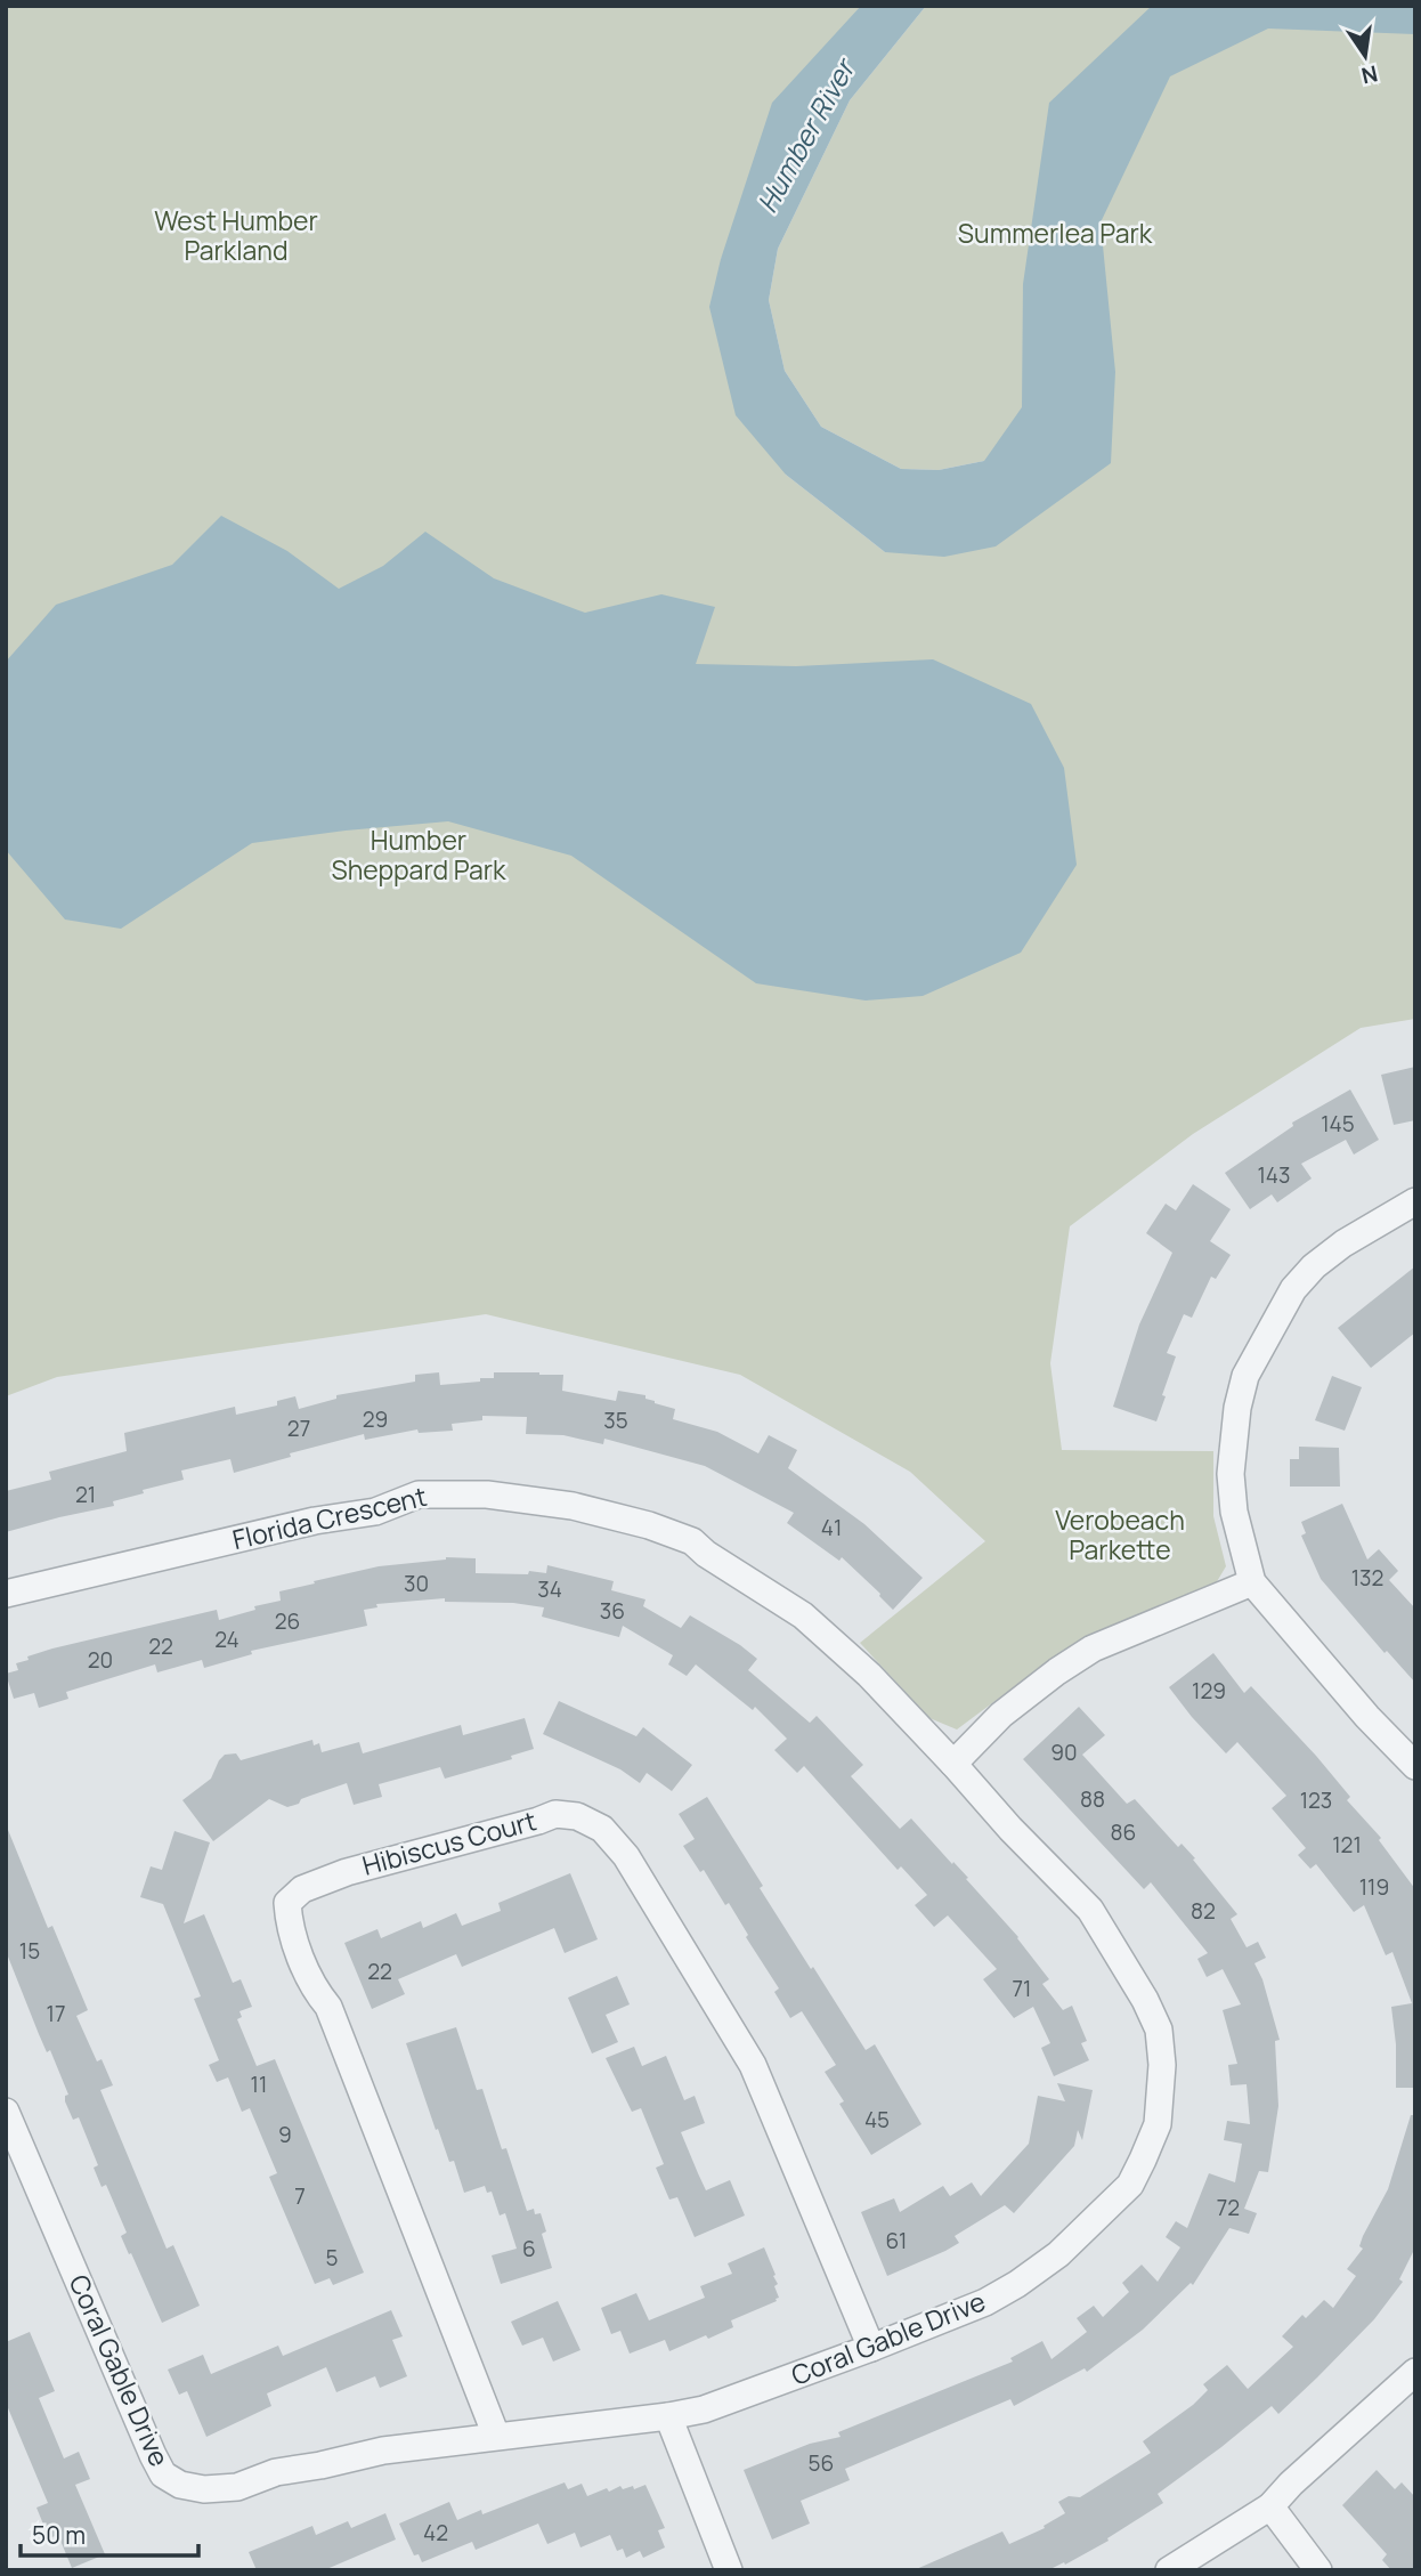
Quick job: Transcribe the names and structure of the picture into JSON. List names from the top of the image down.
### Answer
{
  "streets": {
    "street": ["Florida Crescent", "Hibiscus Court", "Coral Gable Drive"]
  },
  "crossings": [
    ["Florida Crescent", "Coral Gable Drive"],
    ["Hibiscus Court", "Coral Gable Drive"]
  ],
  "water": ["Humber River"],
  "parks": [
    "West Humber Parkland",
    "Summerlea Park",
    "Humber Sheppard Park",
    "Verobeach Parkette"
  ],
  "house_numbers": [
    "145",
    "143",
    "29",
    "35",
    "27",
    "21",
    "41",
    "132",
    "30",
    "34",
    "36",
    "26",
    "24",
    "22",
    "20",
    "129",
    "90",
    "88",
    "123",
    "86",
    "121",
    "119",
    "82",
    "15",
    "22",
    "71",
    "17",
    "11",
    "45",
    "9",
    "7",
    "72",
    "61",
    "6",
    "5",
    "56",
    "42"
  ],
  "scale_bar": "50 m",
  "north": "bottom"
}
